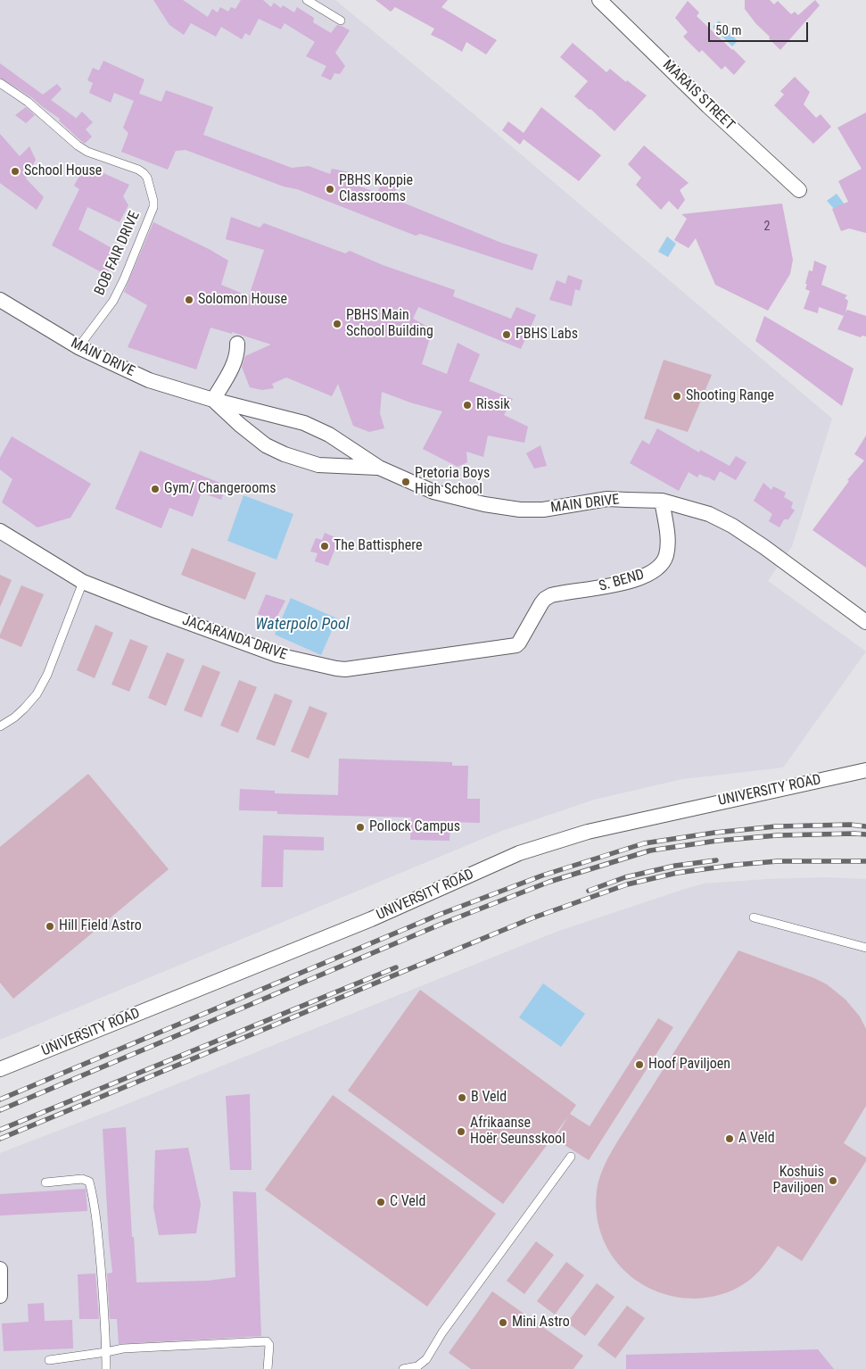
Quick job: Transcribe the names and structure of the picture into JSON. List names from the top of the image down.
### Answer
{
  "streets": {
    "street": [
      "MARAIS STREET",
      "MAIN DRIVE",
      "S. BEND",
      "JACARANDA DRIVE",
      "UNIVERSITY ROAD"
    ],
    "lane": ["BOB FAIR DRIVE"]
  },
  "crossings": [
    ["BOB FAIR DRIVE", "MAIN DRIVE"],
    ["MAIN DRIVE", "S. BEND"],
    ["S. BEND", "JACARANDA DRIVE"]
  ],
  "water": ["Waterpolo Pool"],
  "places": [
    "School House",
    "PBHS Koppie Classrooms",
    "Solomon House",
    "PBHS Main School Building",
    "PBHS Labs",
    "Shooting Range",
    "Rissik",
    "Pretoria Boys High School",
    "Gym/ Changerooms",
    "The Battisphere",
    "Pollock Campus",
    "Hill Field Astro",
    "Hoof Paviljoen",
    "B Veld",
    "Afrikaanse Hoër Seunsskool",
    "A Veld",
    "Koshuis Paviljoen",
    "C Veld",
    "Mini Astro"
  ],
  "house_numbers": ["2"],
  "scale_bar": "50 m"
}
